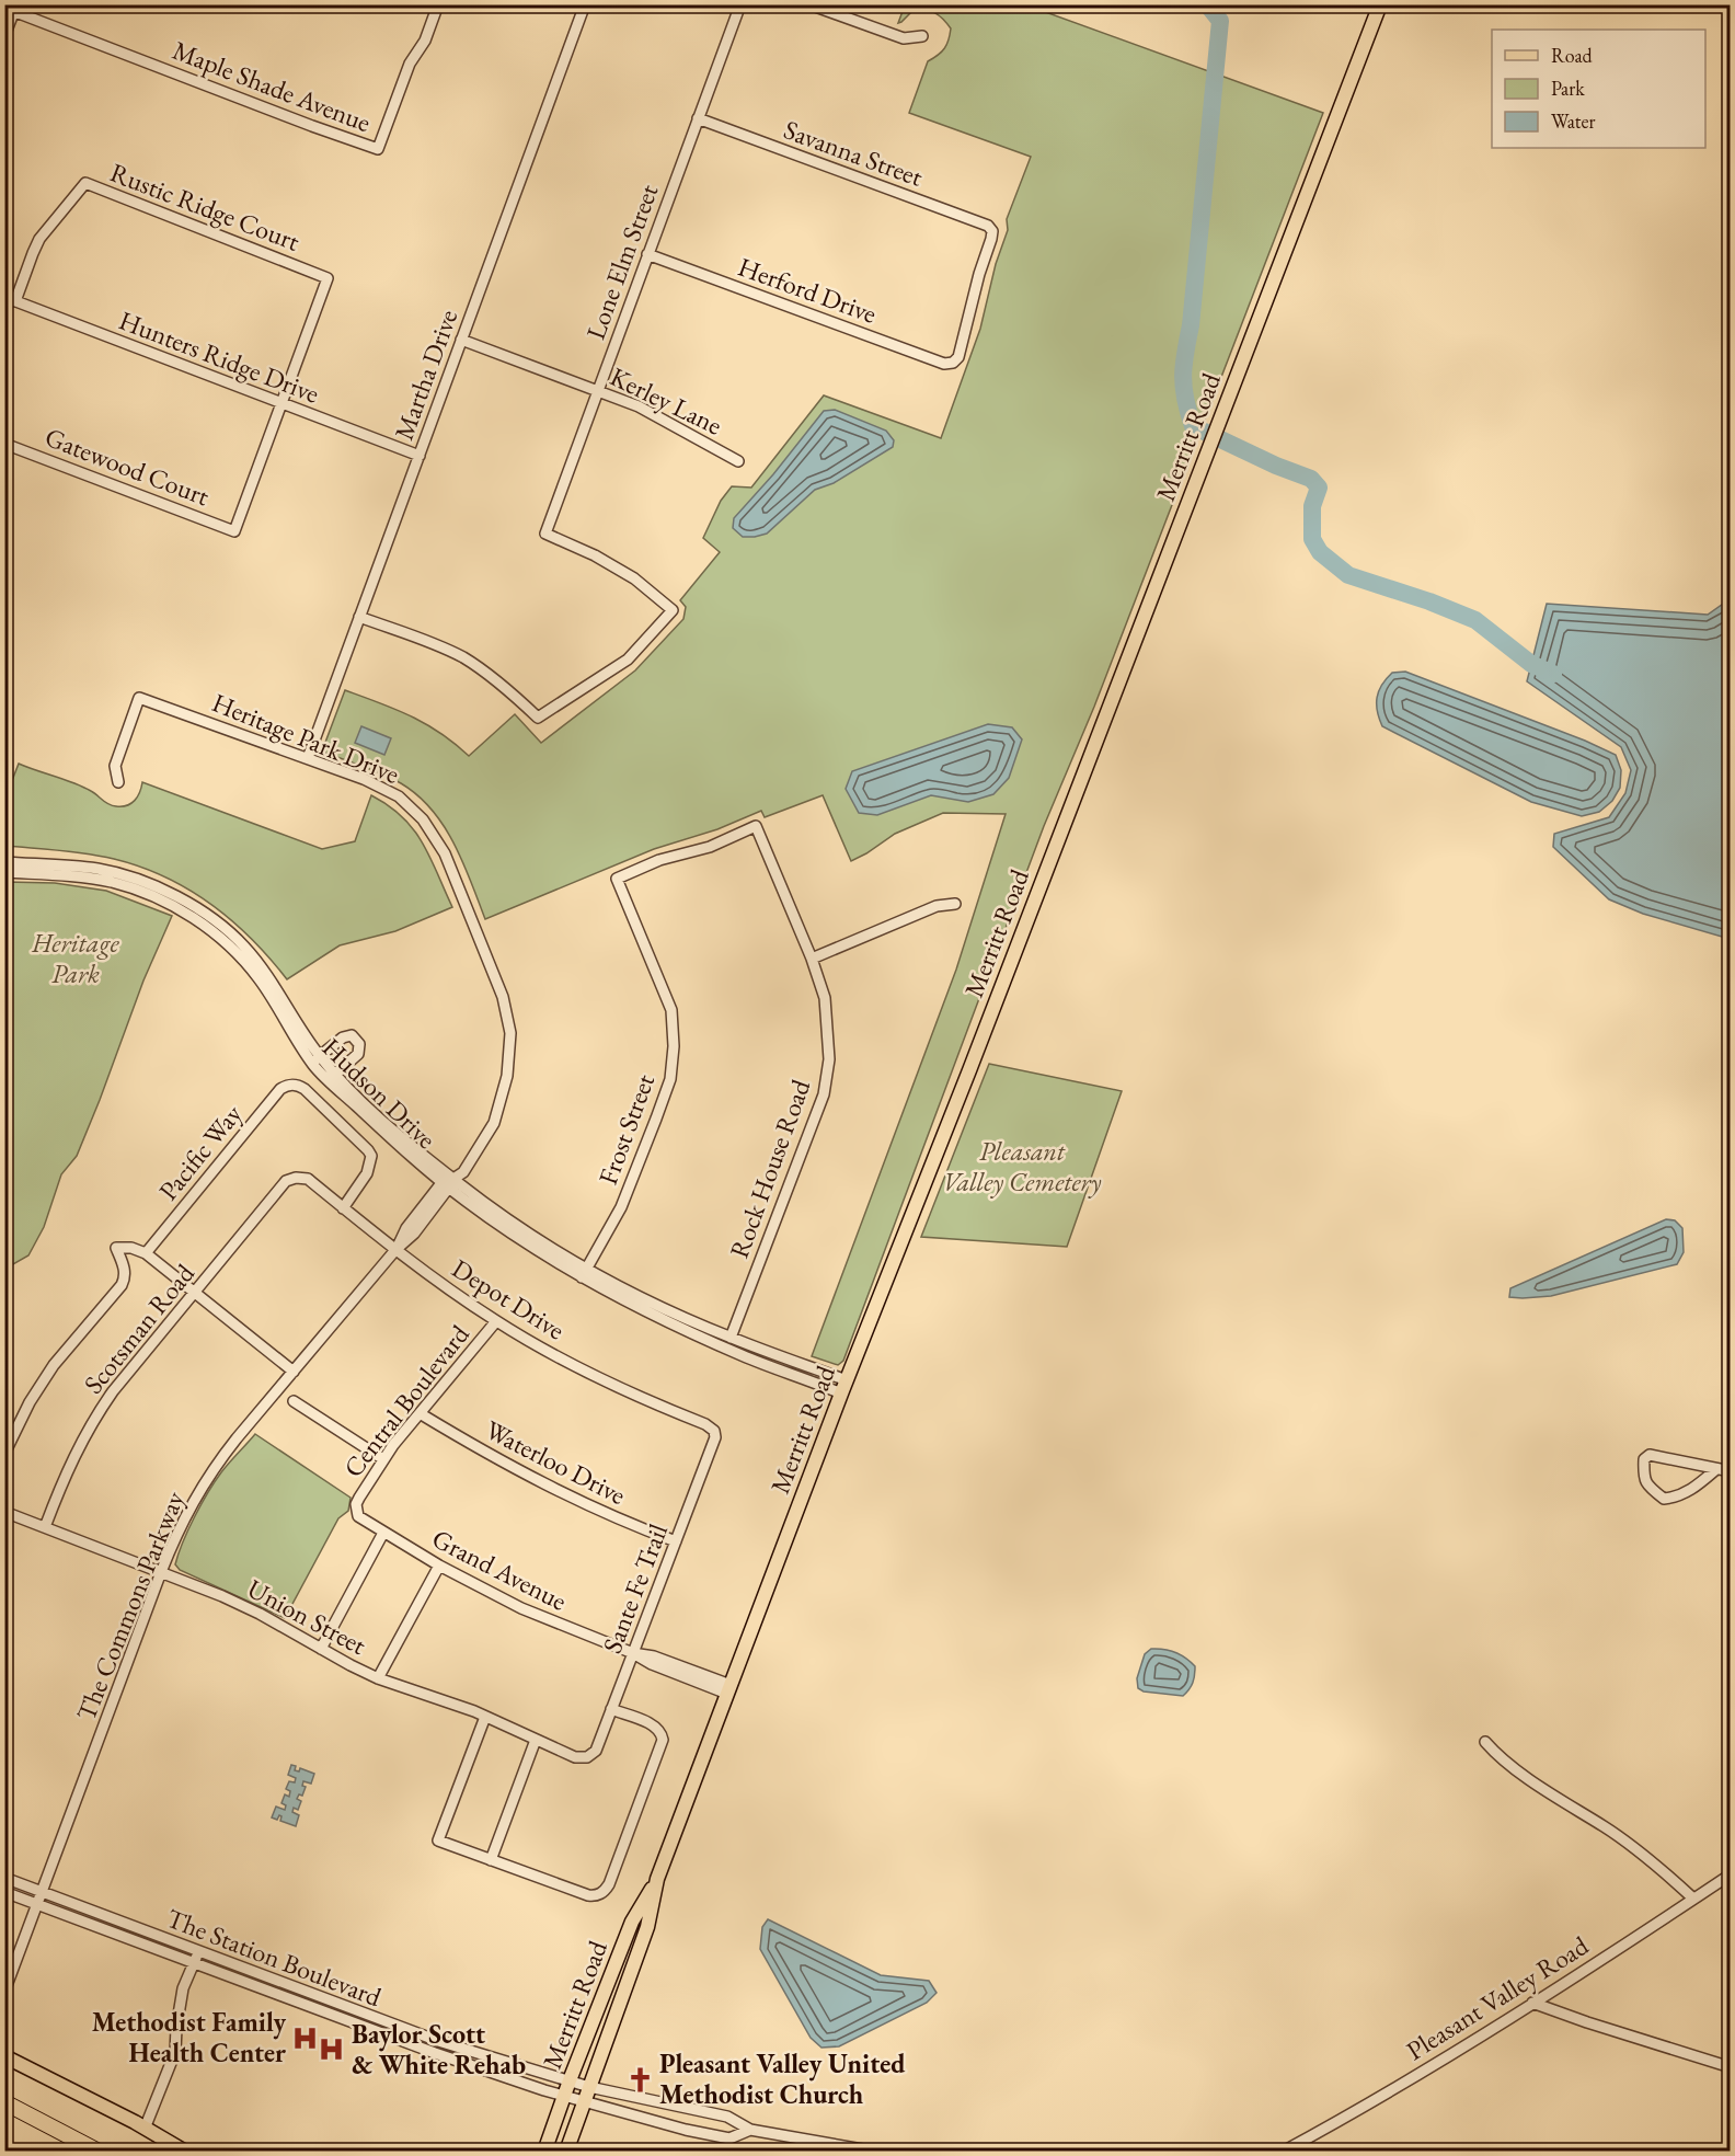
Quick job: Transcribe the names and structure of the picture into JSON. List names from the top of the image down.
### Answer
{
  "streets": {
    "main road": ["Merritt Road"],
    "street": [
      "Maple Shade Avenue",
      "Savanna Street",
      "Rustic Ridge Court",
      "Lone Elm Street",
      "Herford Drive",
      "Hunters Ridge Drive",
      "Martha Drive",
      "Kerley Lane",
      "Gatewood Court",
      "Heritage Park Drive",
      "Hudson Drive",
      "Frost Street",
      "Pacific Way",
      "Rock House Road",
      "Depot Drive",
      "Scotsman Road",
      "Central Boulevard",
      "Waterloo Drive",
      "Grand Avenue",
      "Sante Fe Trail",
      "The Commons Parkway",
      "Union Street",
      "The Station Boulevard",
      "Pleasant Valley Road"
    ]
  },
  "crossings": [
    ["Savanna Street", "Lone Elm Street"],
    ["Savanna Street", "Herford Drive"],
    ["Rustic Ridge Court", "Hunters Ridge Drive"],
    ["Rustic Ridge Court", "Gatewood Court"],
    ["Lone Elm Street", "Herford Drive"],
    ["Lone Elm Street", "Martha Drive"],
    ["Lone Elm Street", "Kerley Lane"],
    ["Hunters Ridge Drive", "Martha Drive"],
    ["Hunters Ridge Drive", "Gatewood Court"],
    ["Martha Drive", "Kerley Lane"],
    ["Martha Drive", "Heritage Park Drive"],
    ["Merritt Road", "Hudson Drive"],
    ["Merritt Road", "Grand Avenue"],
    ["Merritt Road", "The Station Boulevard"],
    ["Heritage Park Drive", "Hudson Drive"],
    ["Heritage Park Drive", "The Commons Parkway"],
    ["Hudson Drive", "Frost Street"],
    ["Hudson Drive", "Rock House Road"],
    ["Hudson Drive", "The Commons Parkway"],
    ["Frost Street", "Rock House Road"],
    ["Pacific Way", "Depot Drive"],
    ["Depot Drive", "Scotsman Road"],
    ["Depot Drive", "Central Boulevard"],
    ["Depot Drive", "Sante Fe Trail"],
    ["Depot Drive", "The Commons Parkway"],
    ["Scotsman Road", "Union Street"],
    ["Central Boulevard", "Waterloo Drive"],
    ["Central Boulevard", "Grand Avenue"],
    ["Waterloo Drive", "Sante Fe Trail"],
    ["Grand Avenue", "Sante Fe Trail"],
    ["Sante Fe Trail", "Union Street"],
    ["The Commons Parkway", "Union Street"],
    ["The Commons Parkway", "The Station Boulevard"]
  ],
  "parks": ["Heritage Park", "Pleasant Valley Cemetery"],
  "places": {
    "hospital": ["Methodist Family Health Center", "Baylor Scott & White Rehab"],
    "church": ["Pleasant Valley United Methodist Church"]
  },
  "legend": ["Road", "Park", "Water"]
}
